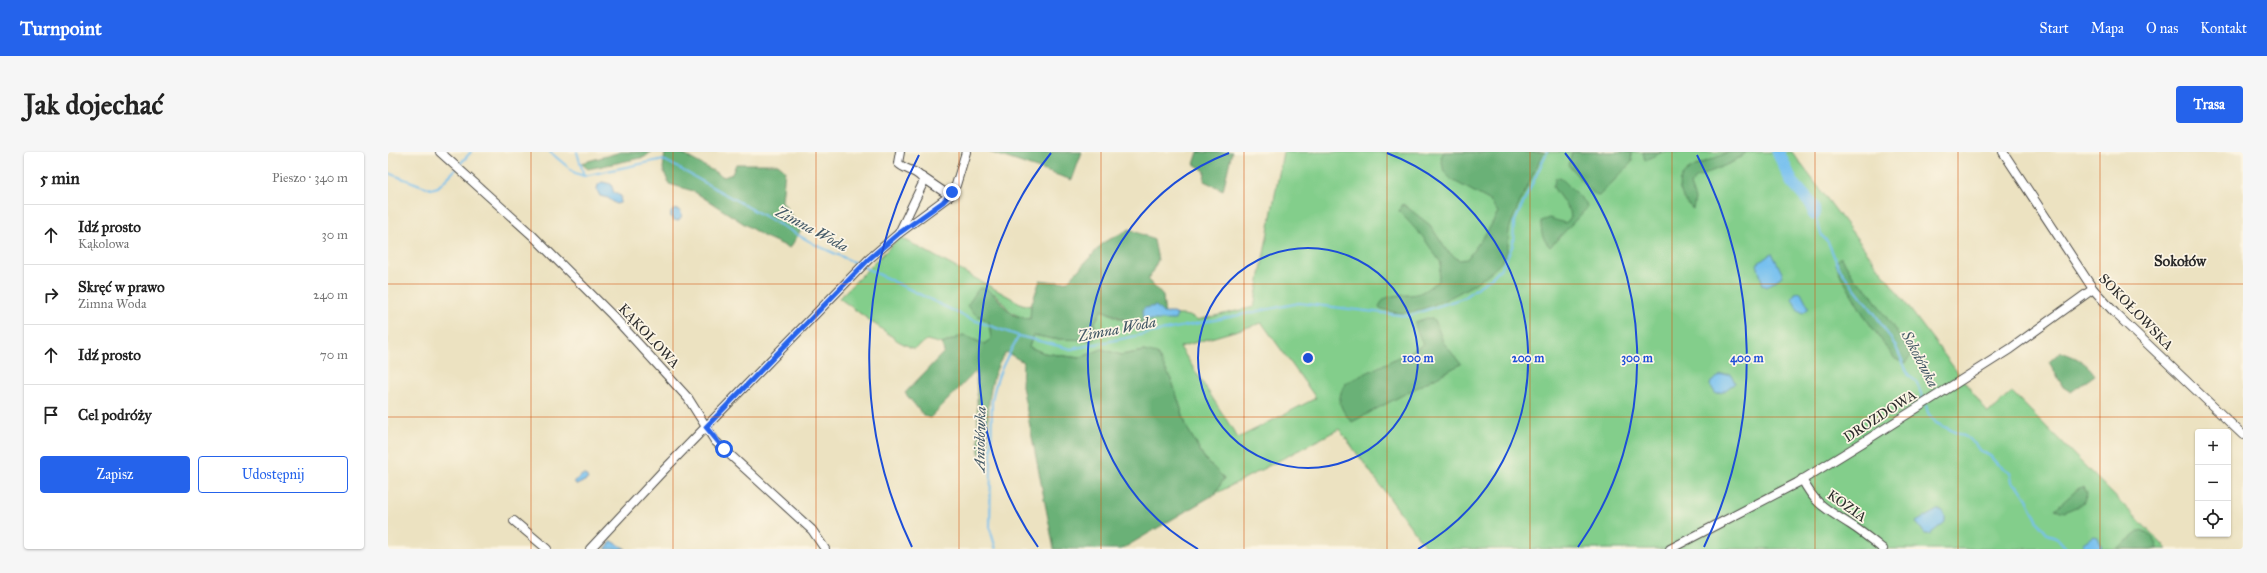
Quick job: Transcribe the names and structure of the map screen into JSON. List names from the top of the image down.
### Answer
{
  "streets": {
    "street": [
      "SOKOŁOWSKA",
      "KĄKOLOWA",
      "DROZDOWA",
      "KOZIA"
    ]
  },
  "crossings": [
    ["SOKOŁOWSKA", "DROZDOWA"],
    ["DROZDOWA", "KOZIA"]
  ],
  "districts": ["Sokołów"],
  "water": ["Zimna Woda", "Sokołówka", "Aniołówka"],
  "page": {
    "header": "Turnpoint",
    "nav": [
      "Start",
      "Mapa",
      "O nas",
      "Kontakt"
    ],
    "buttons": [
      "Trasa",
      ["Zapisz", "Udostępnij"]
    ],
    "title": "Jak dojechać",
    "heading": ["5 min", "Pieszo · 340 m"],
    "list": [
      ["Idź prosto", "Kąkolowa", "30 m"],
      ["Skręć w prawo", "Zimna Woda", "240 m"],
      ["Idź prosto", "70 m"],
      "Cel podróży"
    ],
    "map_buttons": ["+", "−"]
  },
  "rings": [
    "100 m",
    "200 m",
    "300 m",
    "400 m"
  ]
}
